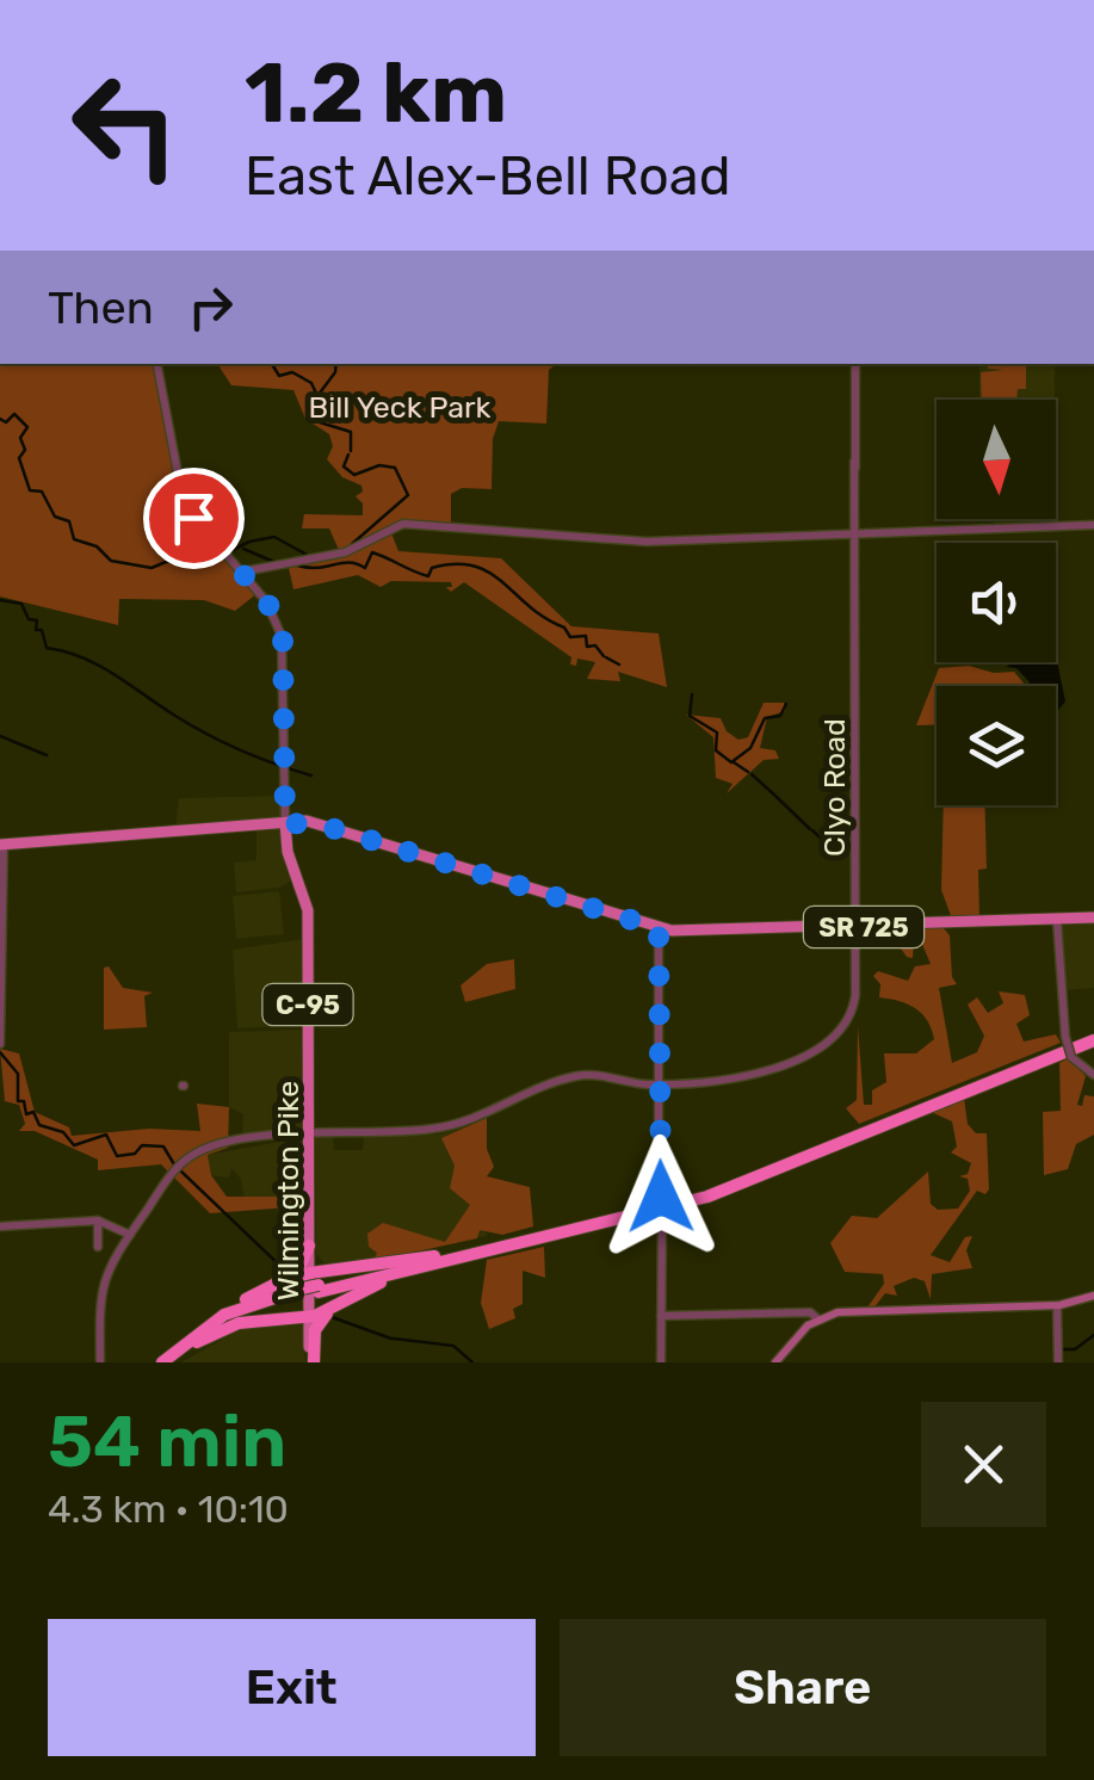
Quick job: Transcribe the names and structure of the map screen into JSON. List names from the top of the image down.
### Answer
{
  "streets": {
    "main road": ["SR 725", "C-95", "Wilmington Pike"],
    "street": ["Clyo Road"]
  },
  "crossings": [
    ["Clyo Road", "SR 725"],
    ["Clyo Road", "Wilmington Pike"],
    ["SR 725", "Wilmington Pike"]
  ],
  "parks": ["Bill Yeck Park"],
  "north": "bottom",
  "page": {
    "turn": ["1.2 km", "East Alex-Bell Road"],
    "then": "Then",
    "heading": ["54 min", "4.3 km · 10:10"],
    "buttons": ["Exit", "Share"]
  }
}
